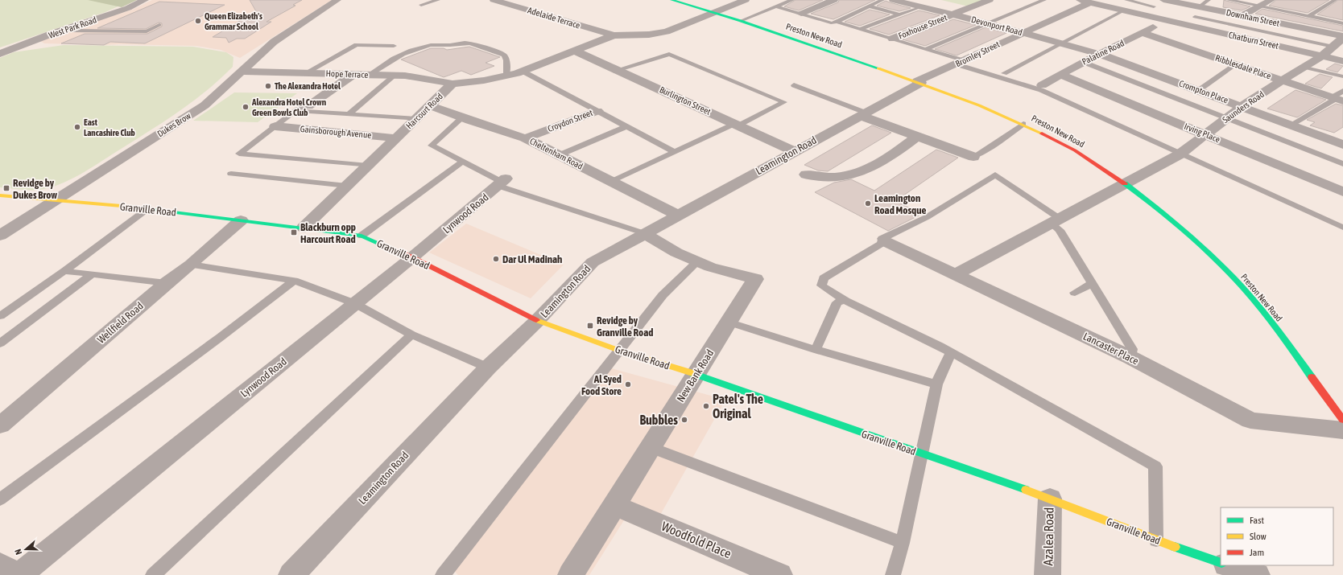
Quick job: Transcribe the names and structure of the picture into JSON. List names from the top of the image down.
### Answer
{
  "streets": {
    "main road": ["Preston New Road", "Granville Road"],
    "street": [
      "Adelaide Terrace",
      "Downham Street",
      "Devonport Road",
      "Foxhouse Street",
      "West Park Road",
      "Chatburn Street",
      "Palatine Road",
      "Bromley Street",
      "Ribblesdale Place",
      "Hope Terrace",
      "Crompton Place",
      "Burlington Street",
      "Saunders Road",
      "Harcourt Road",
      "Croydon Street",
      "Dukes Brow",
      "Gainsborough Avenue",
      "Irving Place",
      "Cheltenham Road",
      "Leamington Road",
      "Lynwood Road",
      "Wellfield Road",
      "Lancaster Place",
      "New Bank Road",
      "Azalea Road",
      "Woodfold Place"
    ]
  },
  "crossings": [
    ["Adelaide Terrace", "Preston New Road"],
    ["Adelaide Terrace", "Burlington Street"],
    ["Adelaide Terrace", "Harcourt Road"],
    ["Downham Street", "Saunders Road"],
    ["Devonport Road", "Foxhouse Street"],
    ["Devonport Road", "Palatine Road"],
    ["Devonport Road", "Bromley Street"],
    ["Devonport Road", "Crompton Place"],
    ["Preston New Road", "Bromley Street"],
    ["Preston New Road", "Saunders Road"],
    ["Preston New Road", "Leamington Road"],
    ["Chatburn Street", "Palatine Road"],
    ["Chatburn Street", "Bromley Street"],
    ["Chatburn Street", "Saunders Road"],
    ["Palatine Road", "Ribblesdale Place"],
    ["Palatine Road", "Crompton Place"],
    ["Palatine Road", "Irving Place"],
    ["Bromley Street", "Leamington Road"],
    ["Ribblesdale Place", "Saunders Road"],
    ["Hope Terrace", "Harcourt Road"],
    ["Hope Terrace", "Dukes Brow"],
    ["Crompton Place", "Saunders Road"],
    ["Burlington Street", "Harcourt Road"],
    ["Burlington Street", "Leamington Road"],
    ["Saunders Road", "Irving Place"],
    ["Saunders Road", "Lancaster Place"],
    ["Harcourt Road", "Gainsborough Avenue"],
    ["Harcourt Road", "Cheltenham Road"],
    ["Harcourt Road", "Granville Road"],
    ["Croydon Street", "Cheltenham Road"],
    ["Dukes Brow", "Granville Road"],
    ["Cheltenham Road", "Leamington Road"],
    ["Leamington Road", "Granville Road"],
    ["Leamington Road", "New Bank Road"],
    ["Granville Road", "Lynwood Road"],
    ["Granville Road", "Wellfield Road"],
    ["Granville Road", "New Bank Road"],
    ["Granville Road", "Azalea Road"],
    ["New Bank Road", "Woodfold Place"]
  ],
  "places": {
    "other": [
      "Queen Elizabeth's Grammar School",
      "The Alexandra Hotel",
      "Alexandra Hotel Crown Green Bowls Club",
      "East Lancashire Club",
      "Leamington Road Mosque",
      "Dar Ul Madinah",
      "Al Syed Food Store",
      "Patel's The Original",
      "Bubbles"
    ],
    "transit": ["Revidge by Dukes Brow", "Blackburn opp Harcourt Road", "Revidge by Granville Road"]
  },
  "legend": ["Fast", "Slow", "Jam"],
  "north": "left"
}
